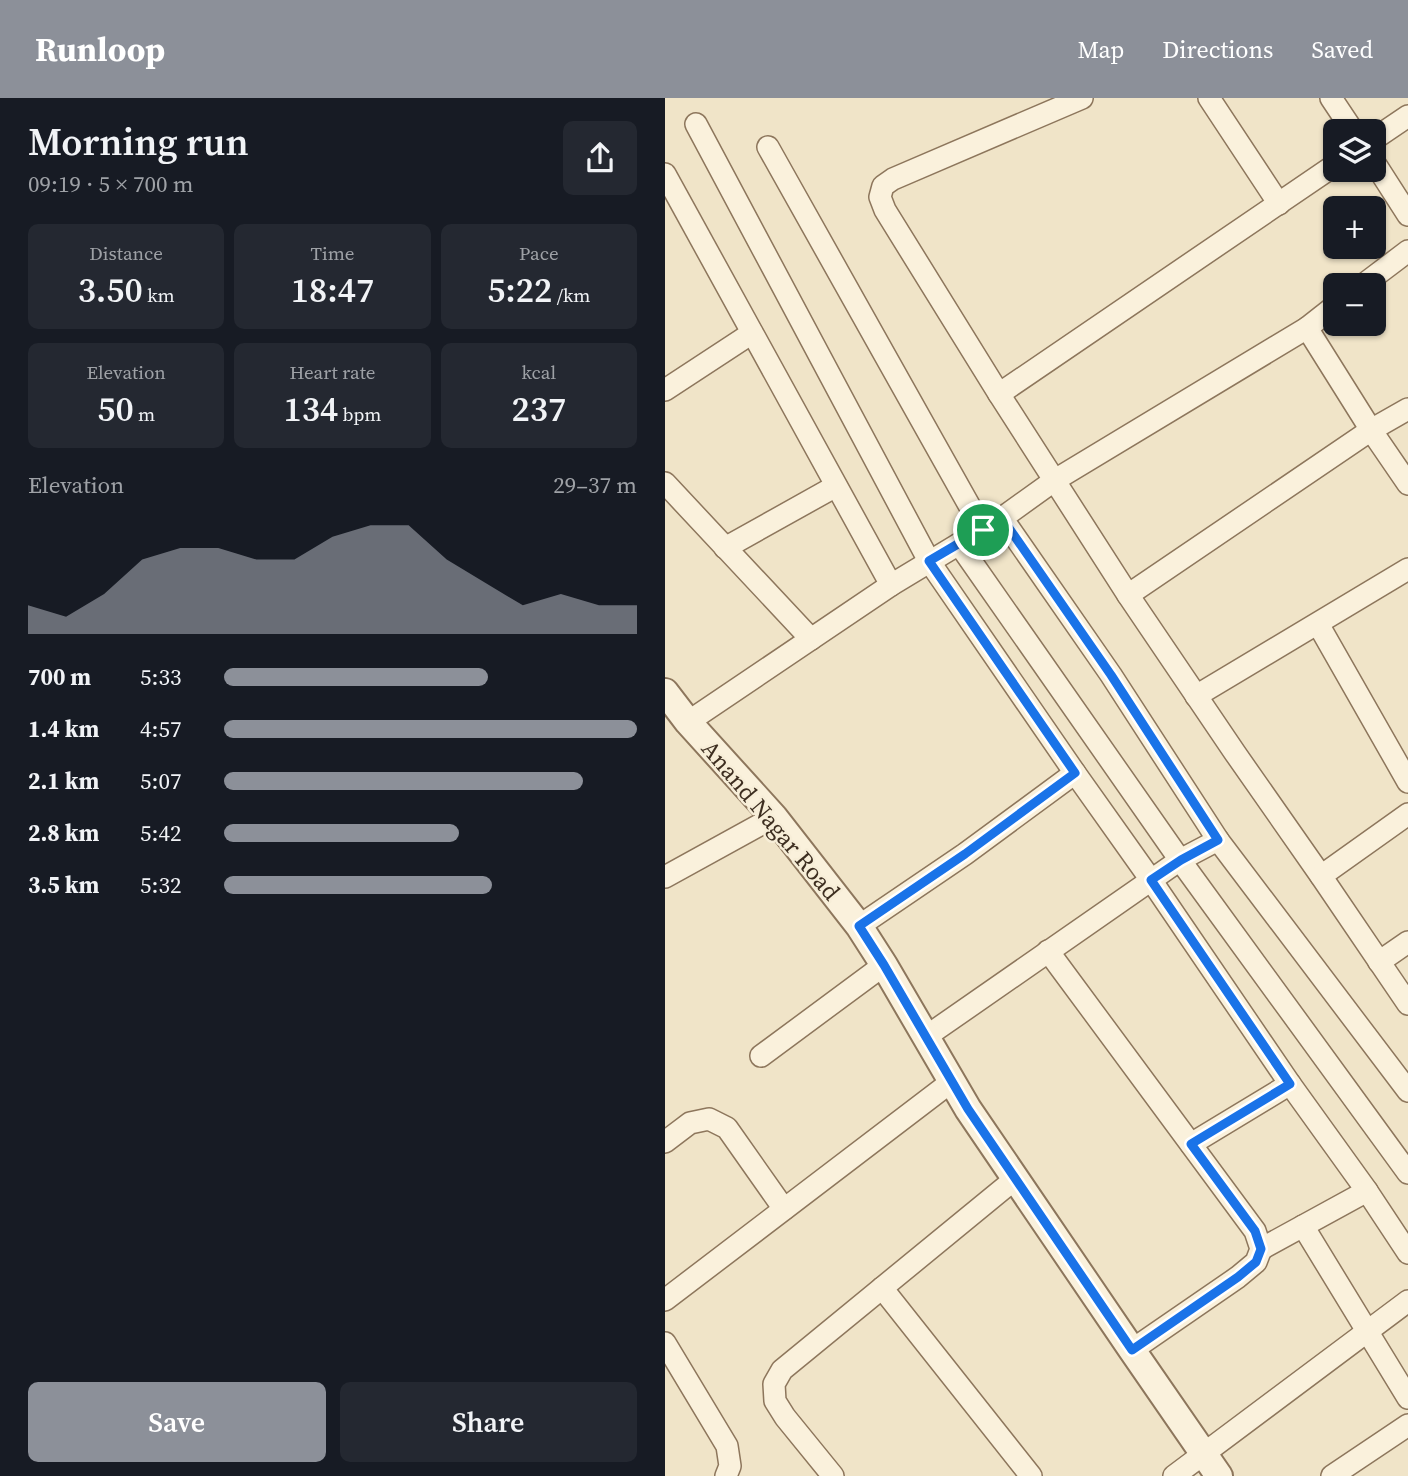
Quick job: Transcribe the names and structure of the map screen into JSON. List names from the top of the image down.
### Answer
{
  "streets": {
    "street": ["Anand Nagar Road"]
  },
  "page": {
    "header": "Runloop",
    "nav": ["Map", "Directions", "Saved"],
    "heading": ["Morning run", "09:19 · 5 × 700 m"],
    "map_buttons": ["+", "−"],
    "stats": [
      ["Distance", "3.50 km"],
      ["Time", "18:47"],
      ["Pace", "5:22 /km"],
      ["Elevation", "50 m"],
      ["Heart rate", "134 bpm"],
      ["kcal", "237"]
    ],
    "chart": ["Elevation", "29–37 m"],
    "list": [
      {
        "name": "700 m",
        "note": "5:33"
      },
      {
        "name": "1.4 km",
        "note": "4:57"
      },
      {
        "name": "2.1 km",
        "note": "5:07"
      },
      {
        "name": "2.8 km",
        "note": "5:42"
      },
      {
        "name": "3.5 km",
        "note": "5:32"
      }
    ],
    "buttons": ["Save", "Share"]
  }
}
